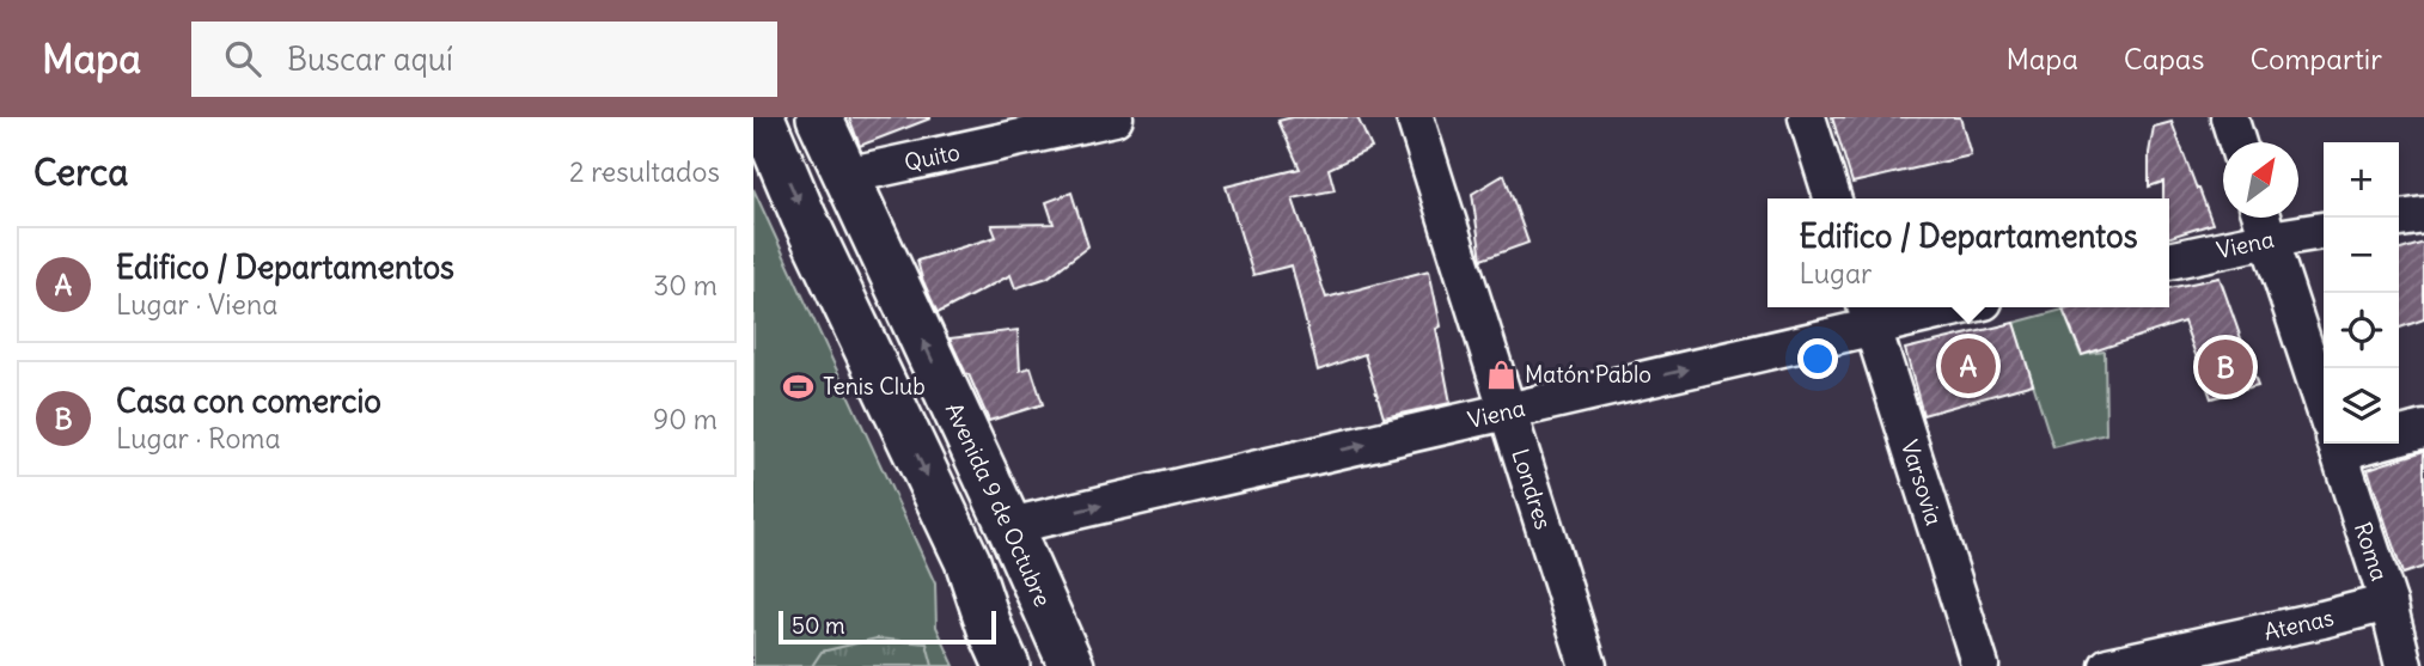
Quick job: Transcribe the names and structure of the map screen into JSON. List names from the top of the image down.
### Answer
{
  "streets": {
    "main road": ["Avenida 9 de Octubre"],
    "street": [
      "Quito",
      "Viena",
      "Varsovia",
      "Londres",
      "Roma",
      "Atenas"
    ]
  },
  "crossings": [
    ["Quito", "Avenida 9 de Octubre"],
    ["Viena", "Varsovia"],
    ["Viena", "Londres"],
    ["Viena", "Avenida 9 de Octubre"],
    ["Viena", "Roma"],
    ["Roma", "Atenas"]
  ],
  "one_way": ["Viena"],
  "places": {
    "shop": ["Matón Pablo"],
    "sports": ["Tenis Club"]
  },
  "scale_bar": "50 m",
  "north": "top right",
  "page": {
    "header": "Mapa",
    "search": "Buscar aquí",
    "nav": ["Mapa", "Capas", "Compartir"],
    "heading": ["Cerca", "2 resultados"],
    "map_buttons": ["+", "−"],
    "popup": ["Edifico / Departamentos", "Lugar"],
    "list": [
      {
        "mark": "A",
        "name": "Edifico / Departamentos",
        "note": "Lugar · Viena",
        "value": "30 m"
      },
      {
        "mark": "B",
        "name": "Casa con comercio",
        "note": "Lugar · Roma",
        "value": "90 m"
      }
    ],
    "pins": ["A", "B"],
    "scale": "50 m"
  }
}
